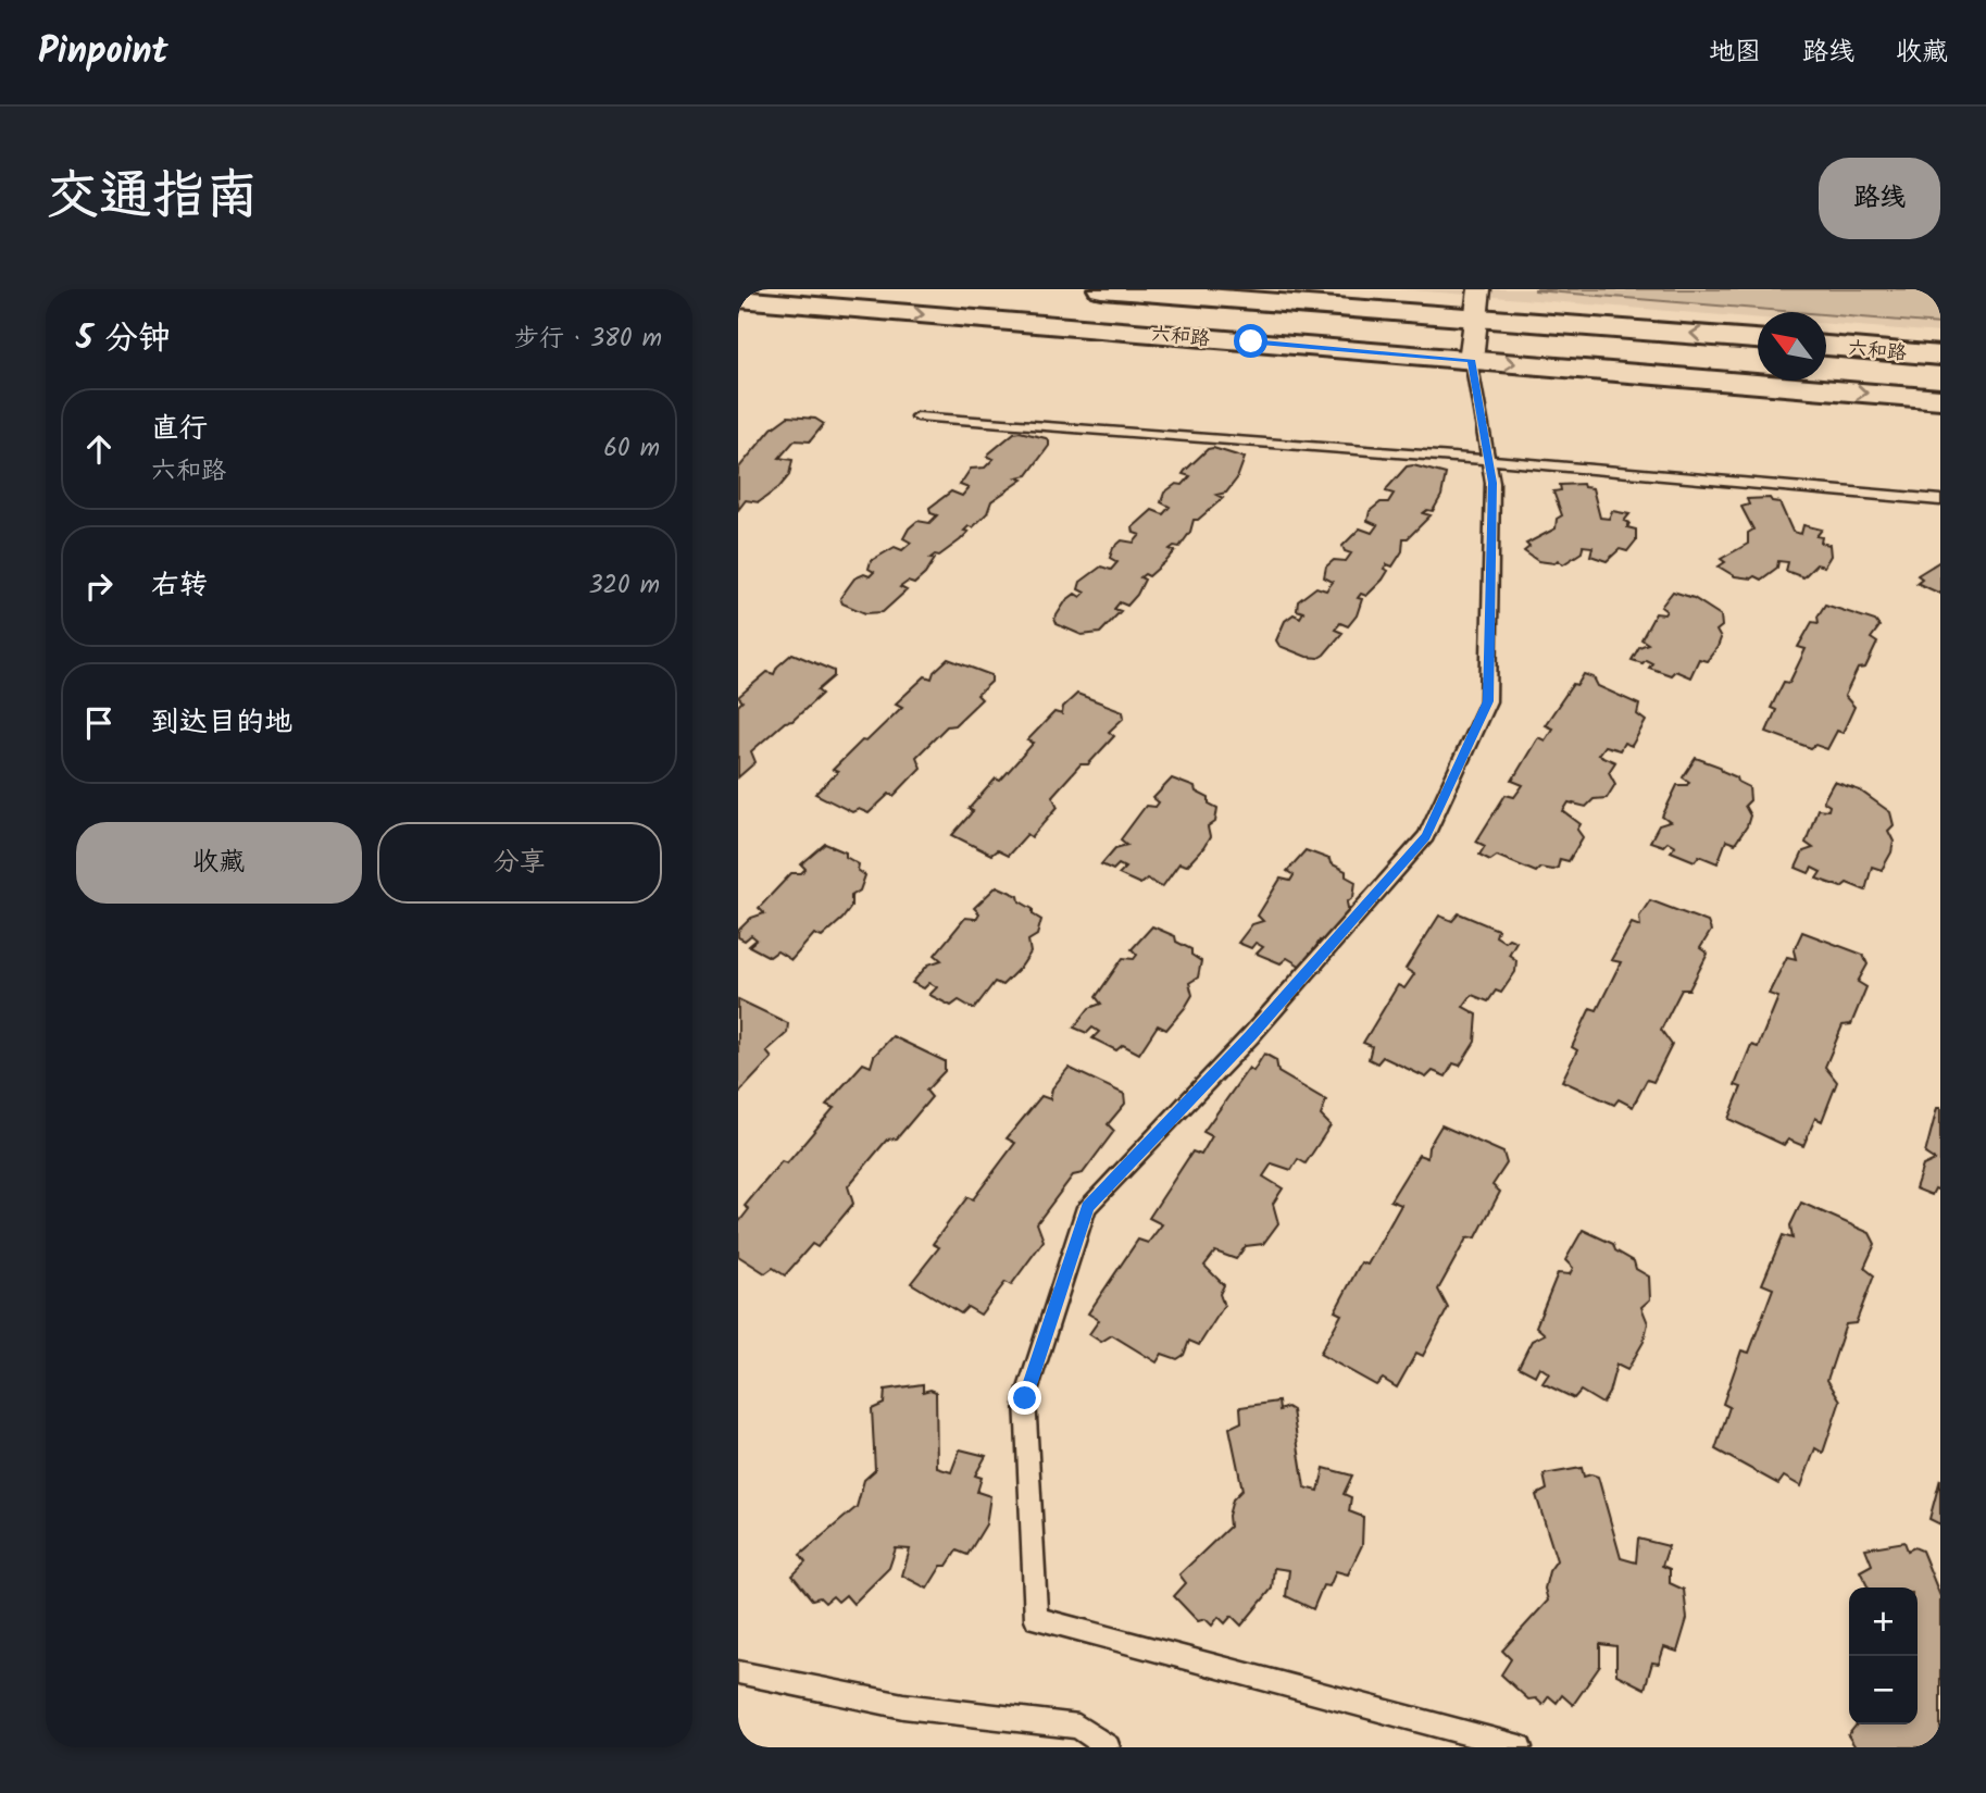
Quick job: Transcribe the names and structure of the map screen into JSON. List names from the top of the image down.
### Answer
{
  "streets": {
    "main road": ["六和路"]
  },
  "north": "top left",
  "page": {
    "header": "Pinpoint",
    "nav": ["地图", "路线", "收藏"],
    "title": "交通指南",
    "buttons": [
      "路线",
      ["收藏", "分享"]
    ],
    "heading": ["5 分钟", "步行 · 380 m"],
    "list": [
      ["直行", "六和路", "60 m"],
      ["右转", "320 m"],
      "到达目的地"
    ],
    "map_buttons": ["+", "−"]
  }
}
